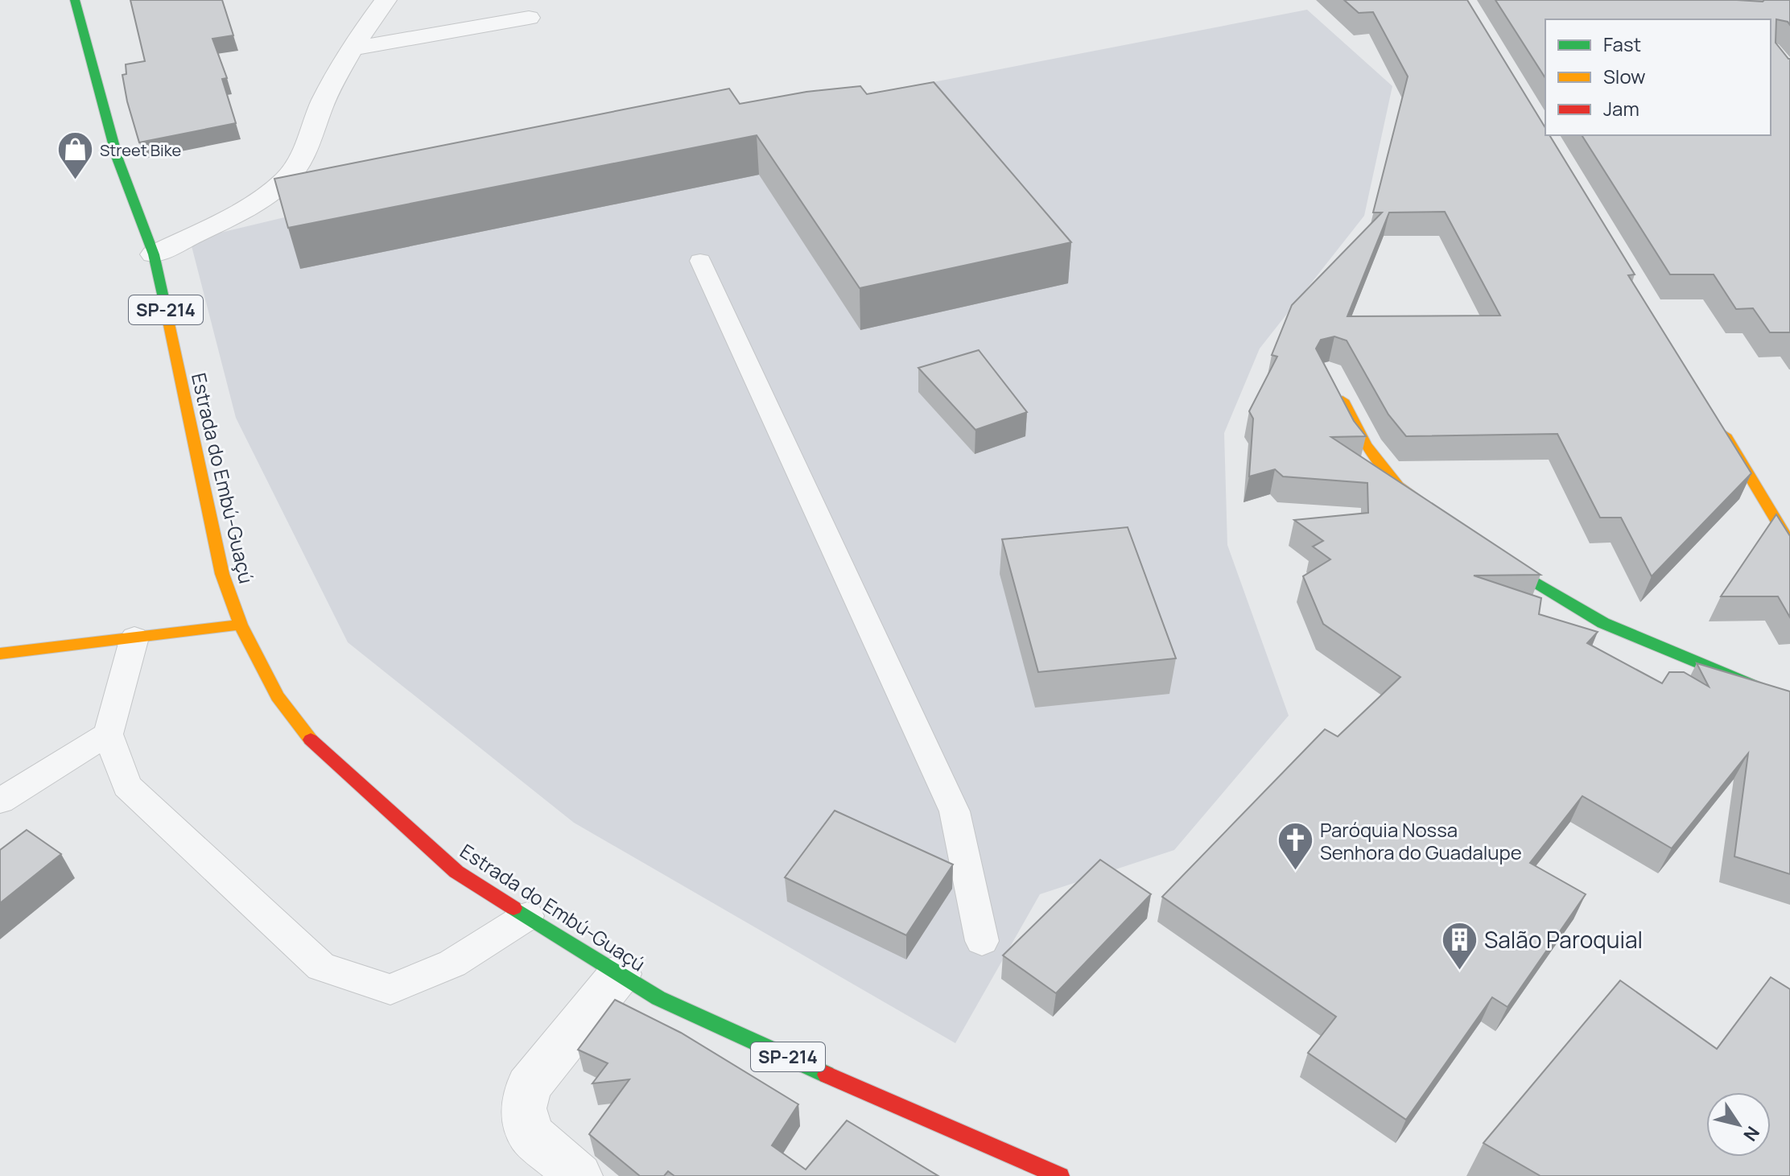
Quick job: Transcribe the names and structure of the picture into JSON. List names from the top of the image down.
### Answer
{
  "streets": {
    "main road": ["SP-214", "Estrada do Embú-Guaçú"]
  },
  "places": {
    "shop": ["Street Bike"],
    "church": ["Paróquia Nossa Senhora do Guadalupe"],
    "building": ["Salão Paroquial"]
  },
  "legend": ["Fast", "Slow", "Jam"],
  "north": "bottom right"
}
